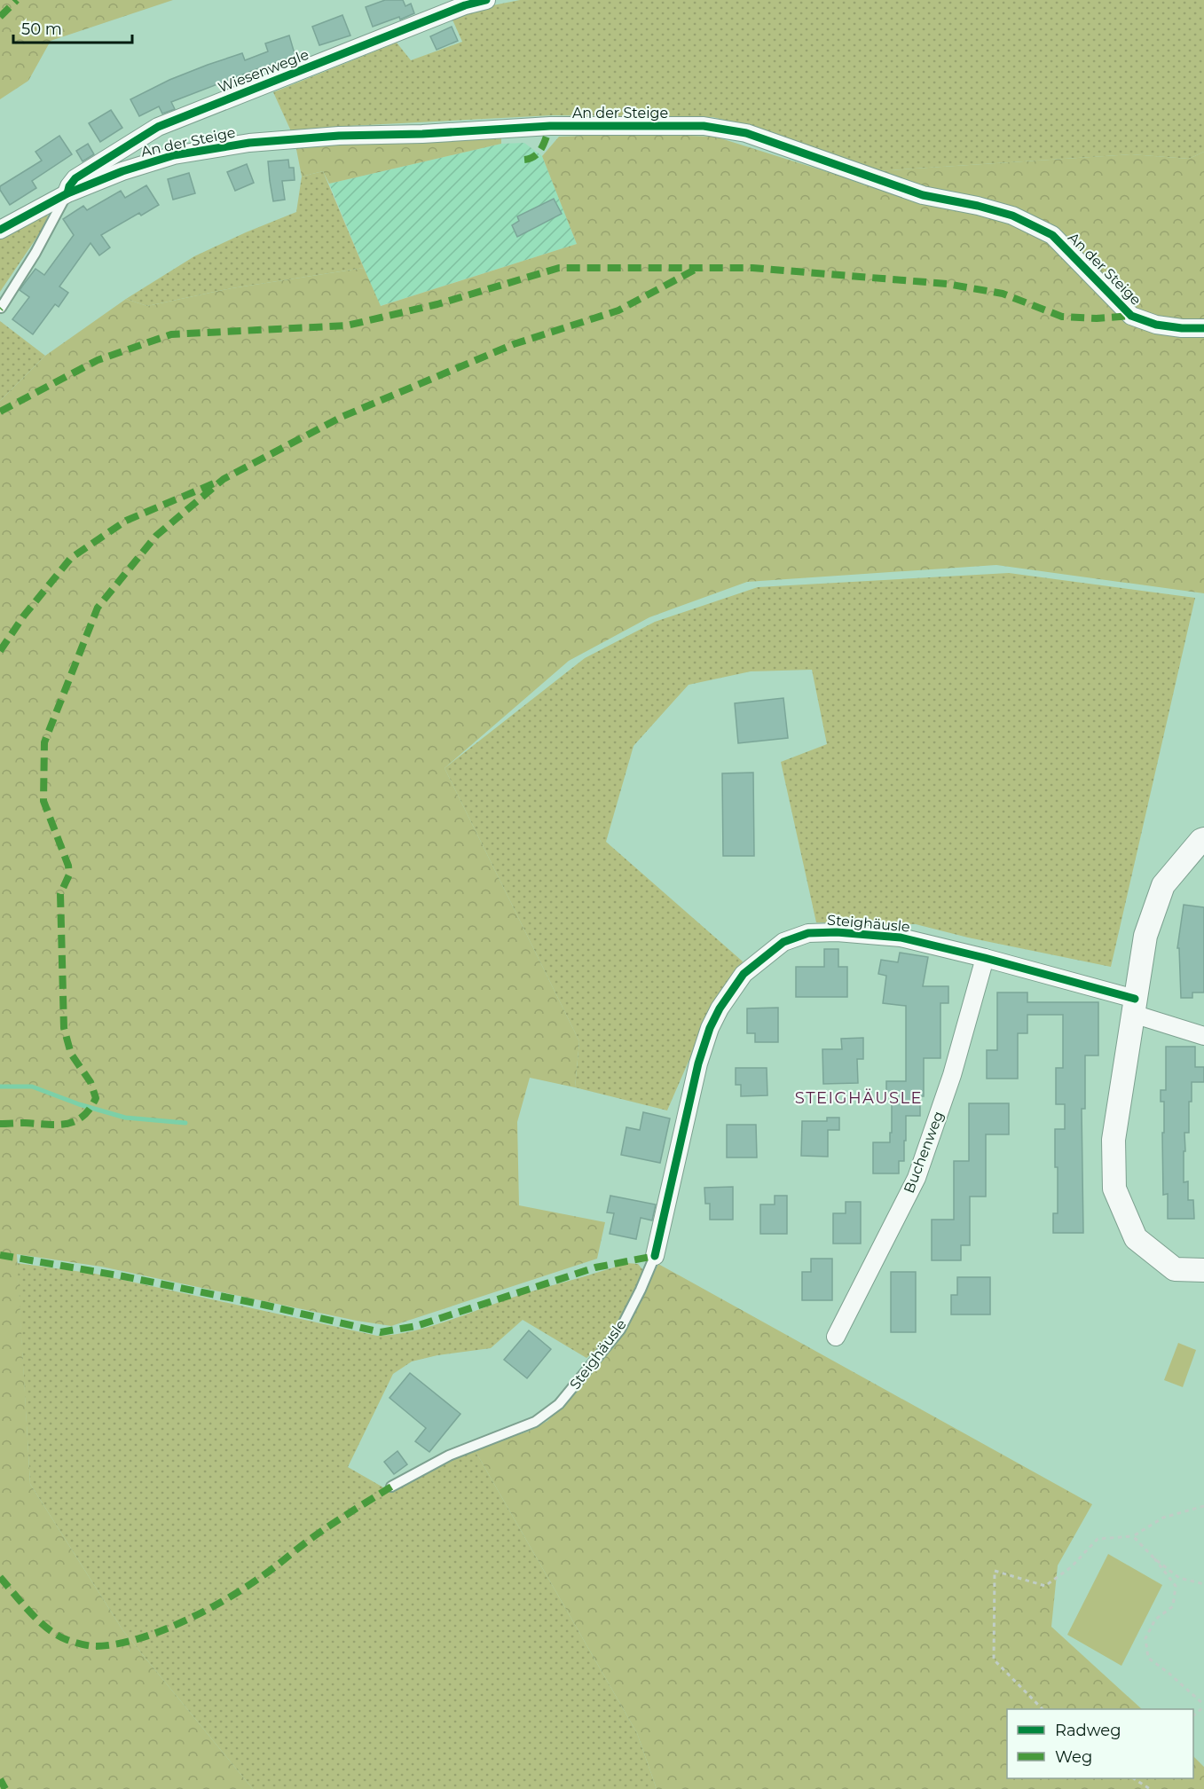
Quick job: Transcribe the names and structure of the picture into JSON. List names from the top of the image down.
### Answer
{
  "streets": {
    "street": [
      "Wiesenwegle",
      "An der Steige",
      "Steighäusle",
      "Buchenweg"
    ]
  },
  "crossings": [
    ["Wiesenwegle", "An der Steige"],
    ["Steighäusle", "Buchenweg"]
  ],
  "districts": ["STEIGHÄUSLE"],
  "legend": ["Radweg", "Weg"],
  "scale_bar": "50 m"
}
